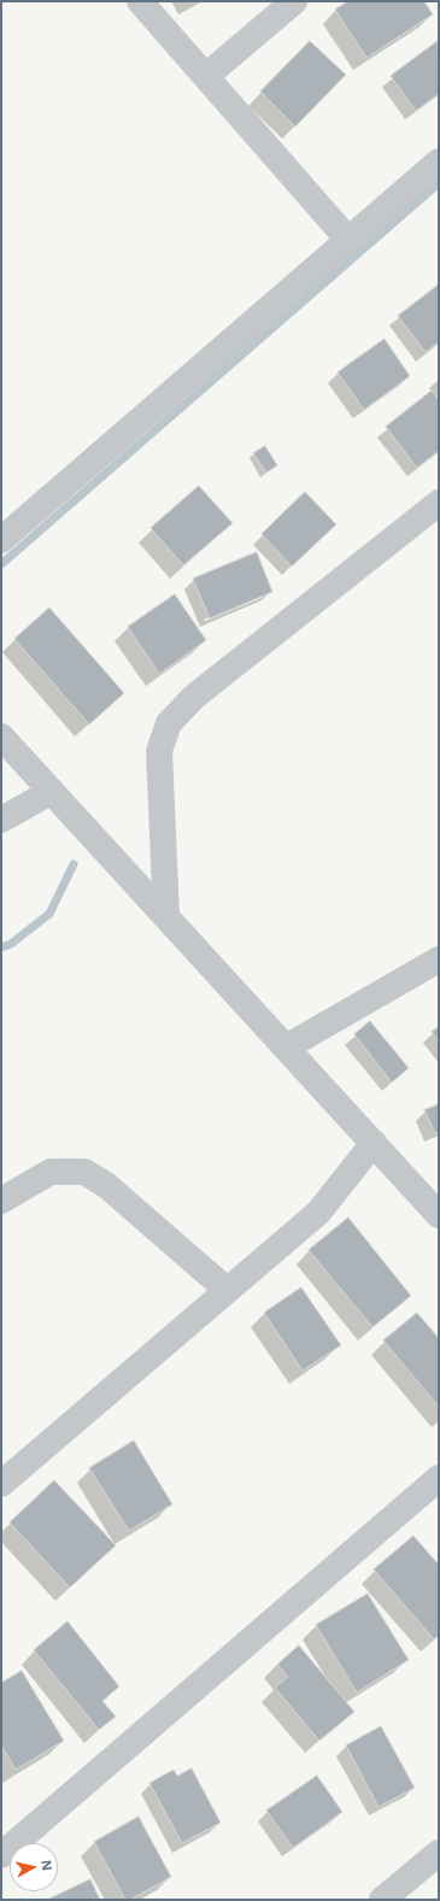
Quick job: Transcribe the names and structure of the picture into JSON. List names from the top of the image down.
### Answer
{
  "north": "right"
}
